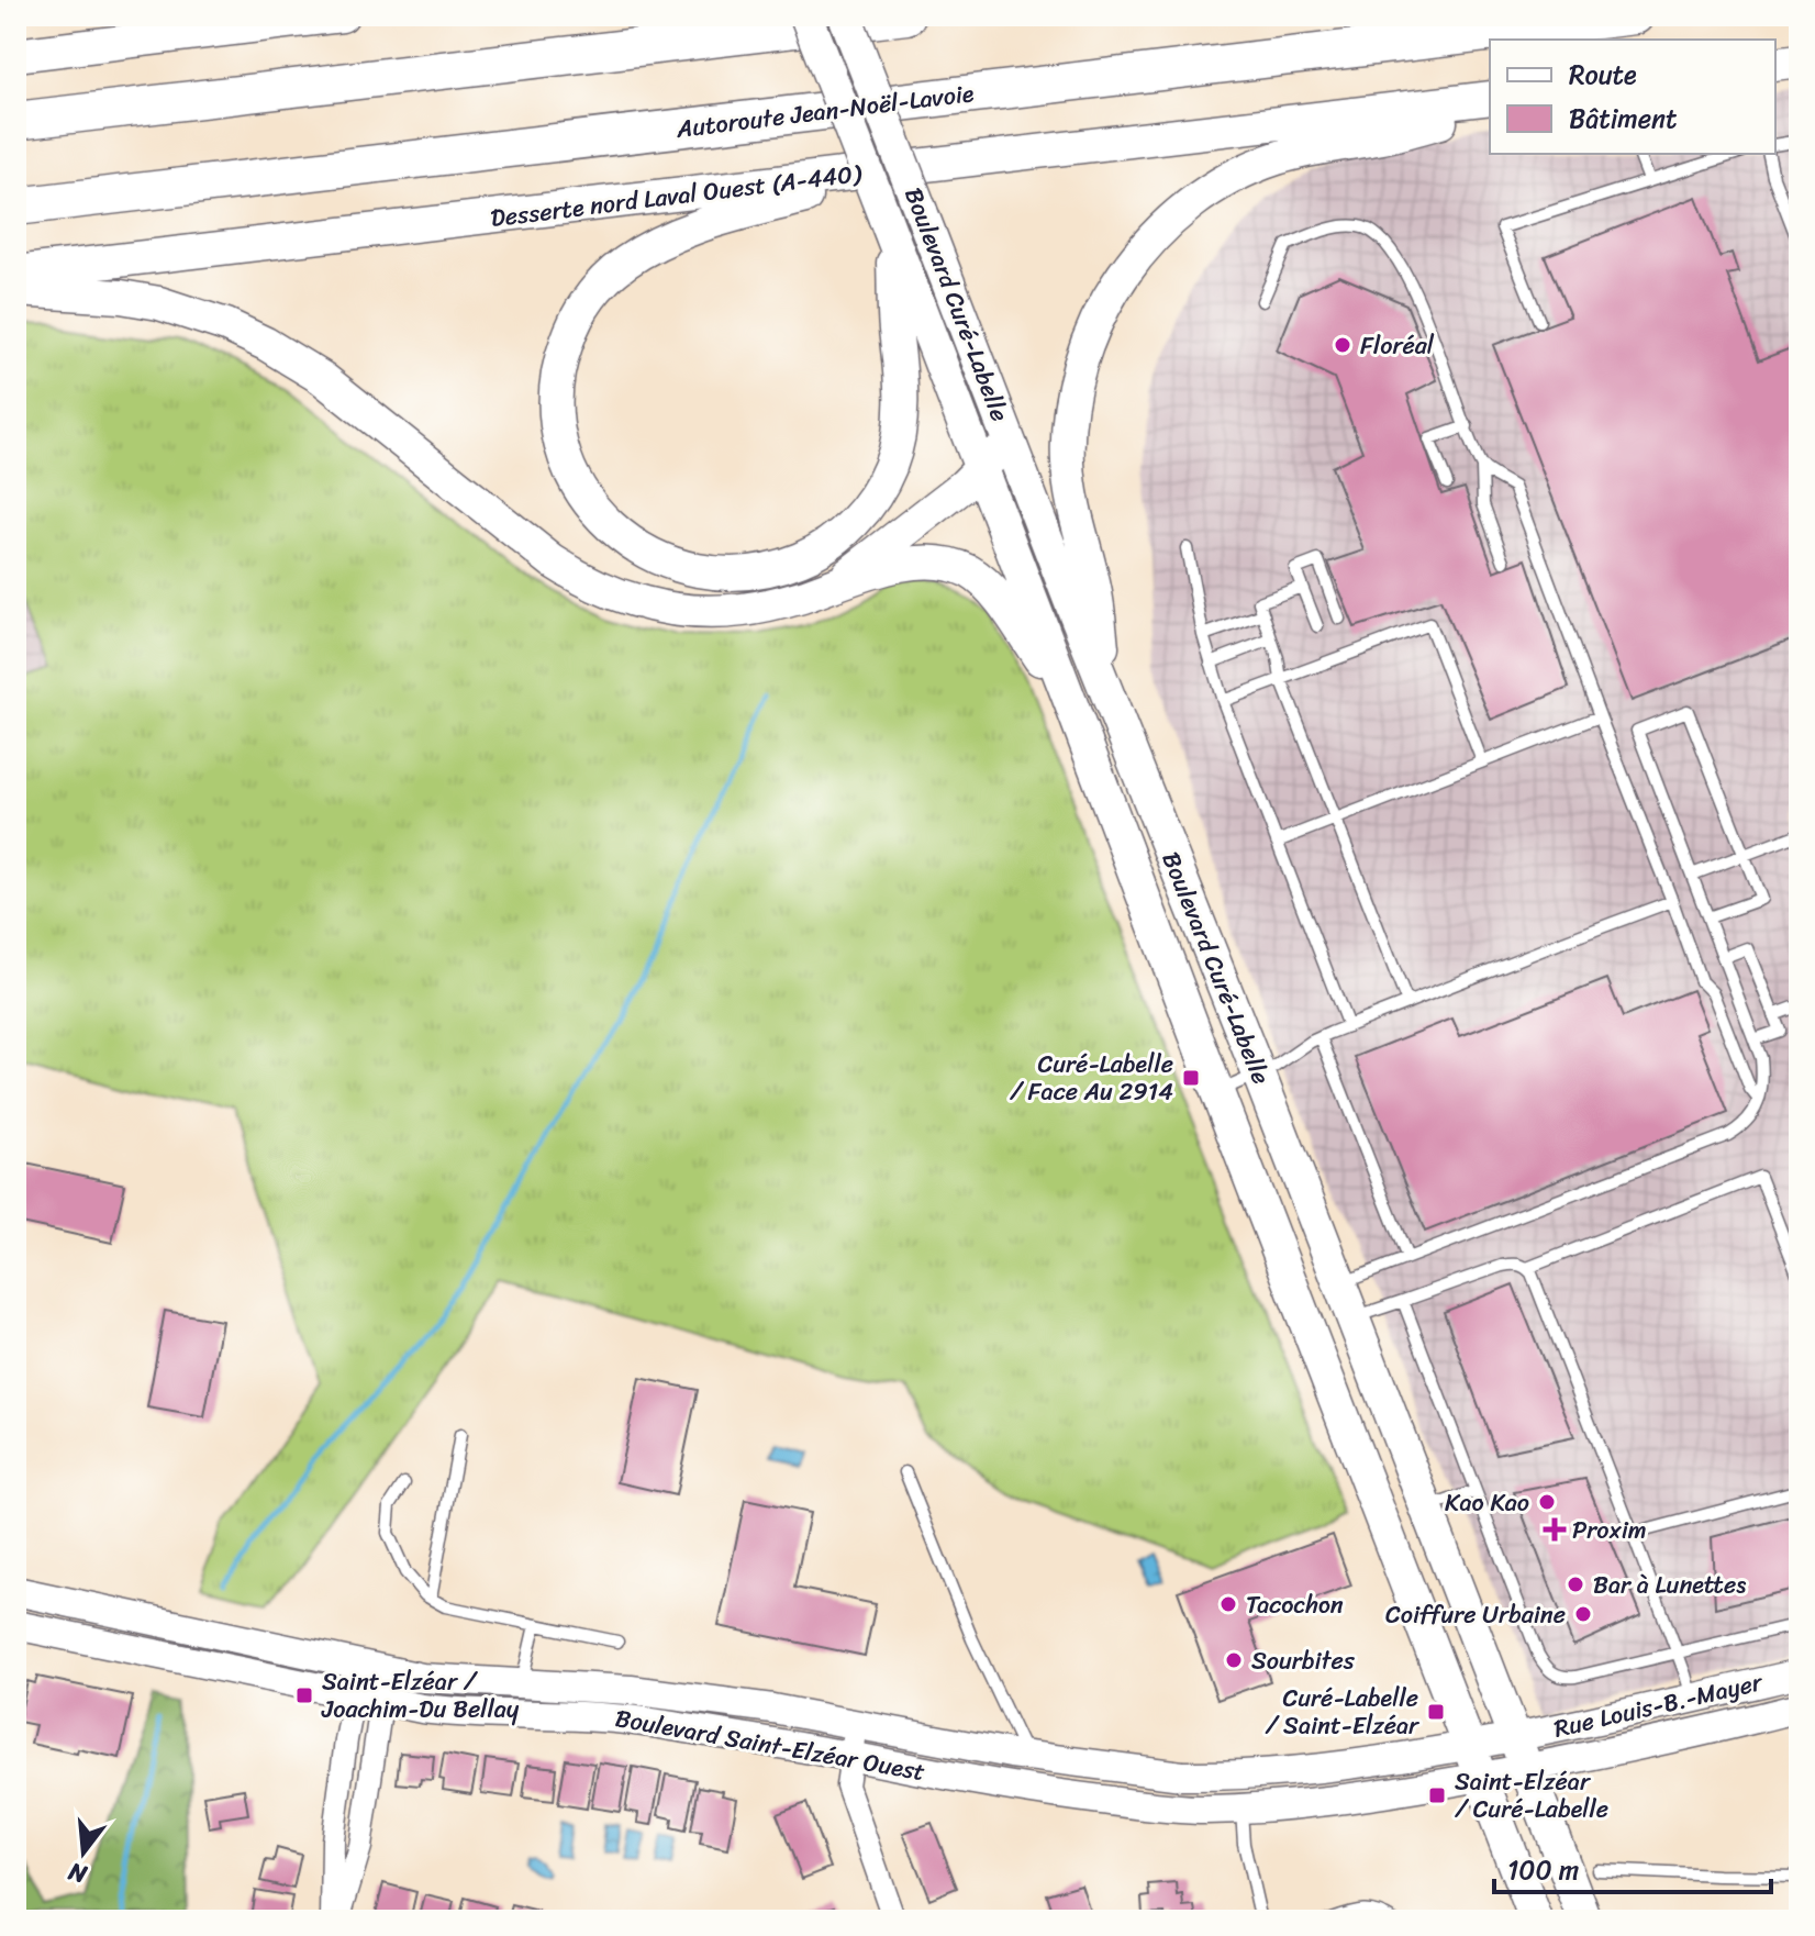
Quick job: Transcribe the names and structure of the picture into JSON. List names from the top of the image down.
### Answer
{
  "streets": {
    "highway": ["Autoroute Jean-Noël-Lavoie"],
    "main road": ["Desserte nord Laval Ouest (A-440)", "Boulevard Curé-Labelle"],
    "street": ["Rue Louis-B.-Mayer", "Boulevard Saint-Elzéar Ouest"]
  },
  "crossings": [
    ["Boulevard Curé-Labelle", "Rue Louis-B.-Mayer"],
    ["Boulevard Curé-Labelle", "Boulevard Saint-Elzéar Ouest"],
    ["Rue Louis-B.-Mayer", "Boulevard Saint-Elzéar Ouest"]
  ],
  "places": {
    "other": [
      "Floréal",
      "Kao Kao",
      "Bar à Lunettes",
      "Tacochon",
      "Coiffure Urbaine",
      "Sourbites"
    ],
    "transit": [
      "Curé-Labelle / Face Au 2914",
      "Saint-Elzéar / Joachim-Du Bellay",
      "Curé-Labelle / Saint-Elzéar",
      "Saint-Elzéar / Curé-Labelle"
    ],
    "health": ["Proxim"]
  },
  "legend": ["Route", "Bâtiment"],
  "scale_bar": "100 m",
  "north": "bottom"
}
